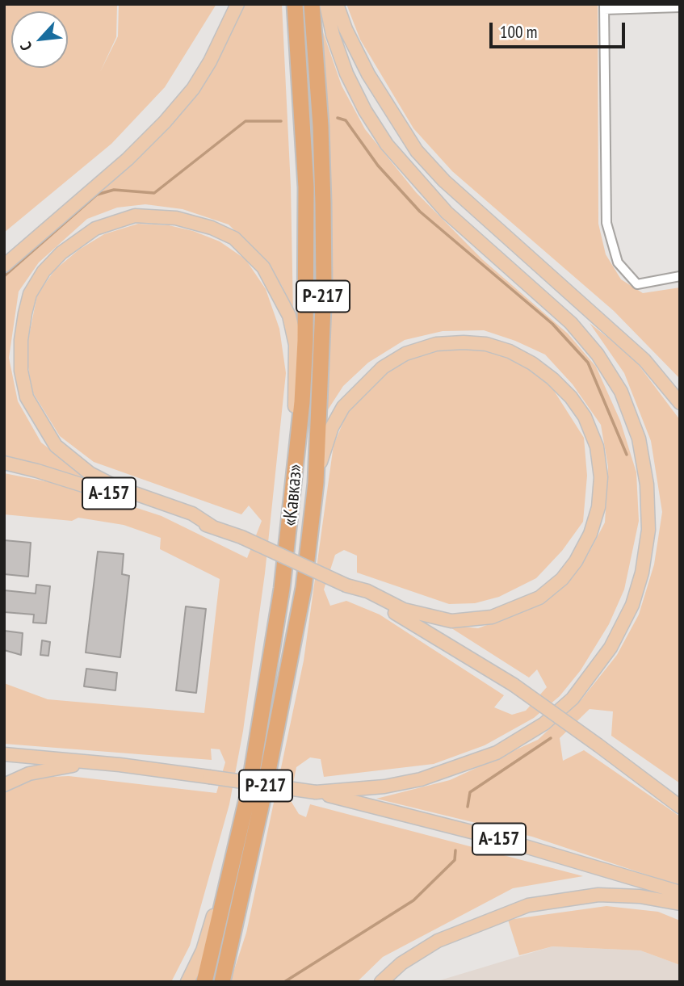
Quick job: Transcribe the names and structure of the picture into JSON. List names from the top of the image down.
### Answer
{
  "streets": {
    "highway": ["Р-217", "«Кавказ»"],
    "main road": ["А-157"]
  },
  "scale_bar": "100 m",
  "north": "bottom left"
}
